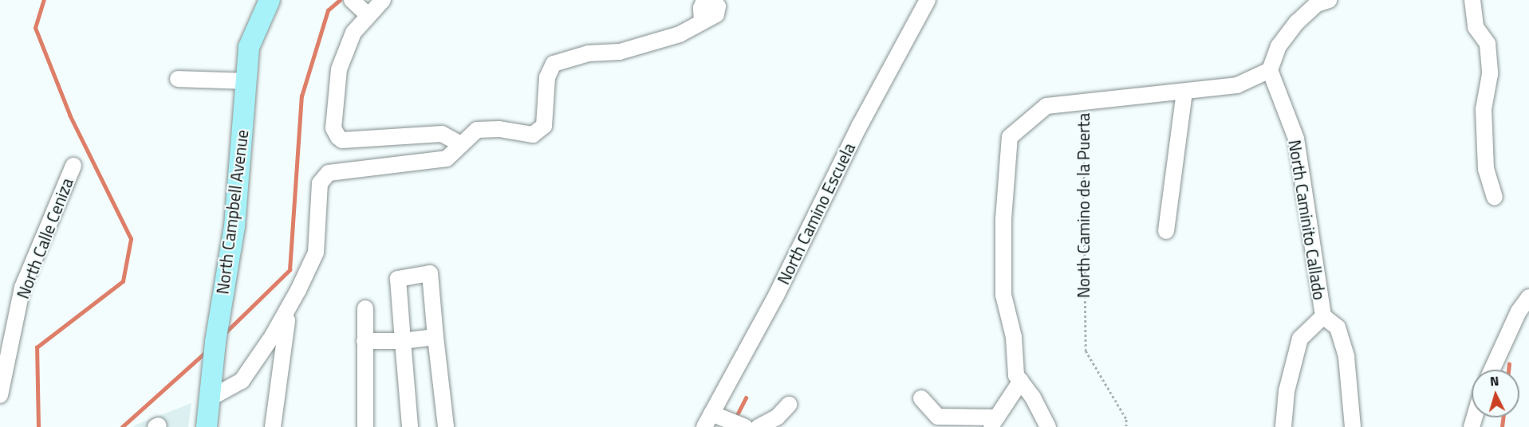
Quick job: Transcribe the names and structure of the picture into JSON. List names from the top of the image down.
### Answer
{
  "streets": {
    "main road": ["North Campbell Avenue"],
    "street": [
      "North Camino de la Puerta",
      "North Camino Escuela",
      "North Caminito Callado",
      "North Calle Ceniza"
    ]
  },
  "crossings": [
    ["North Camino de la Puerta", "North Caminito Callado"]
  ],
  "north": "top"
}
